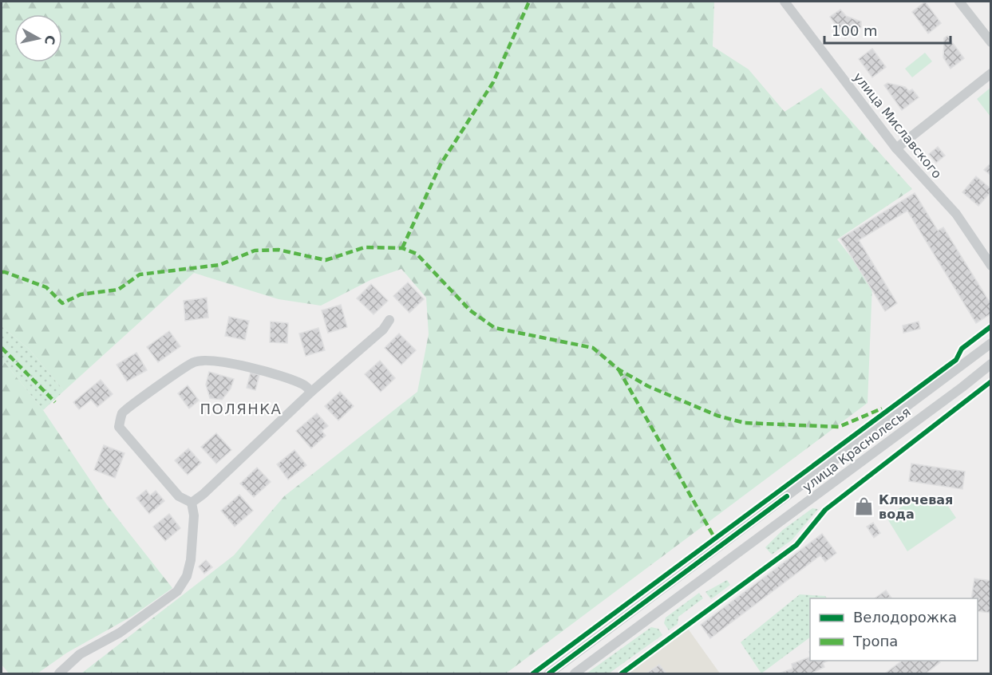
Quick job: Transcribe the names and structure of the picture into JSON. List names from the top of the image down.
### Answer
{
  "streets": {
    "street": ["улица Миславского", "улица Краснолесья"]
  },
  "districts": ["ПОЛЯНКА"],
  "places": {
    "shop": ["Ключевая вода"]
  },
  "legend": ["Велодорожка", "Тропа"],
  "scale_bar": "100 m",
  "north": "right"
}
